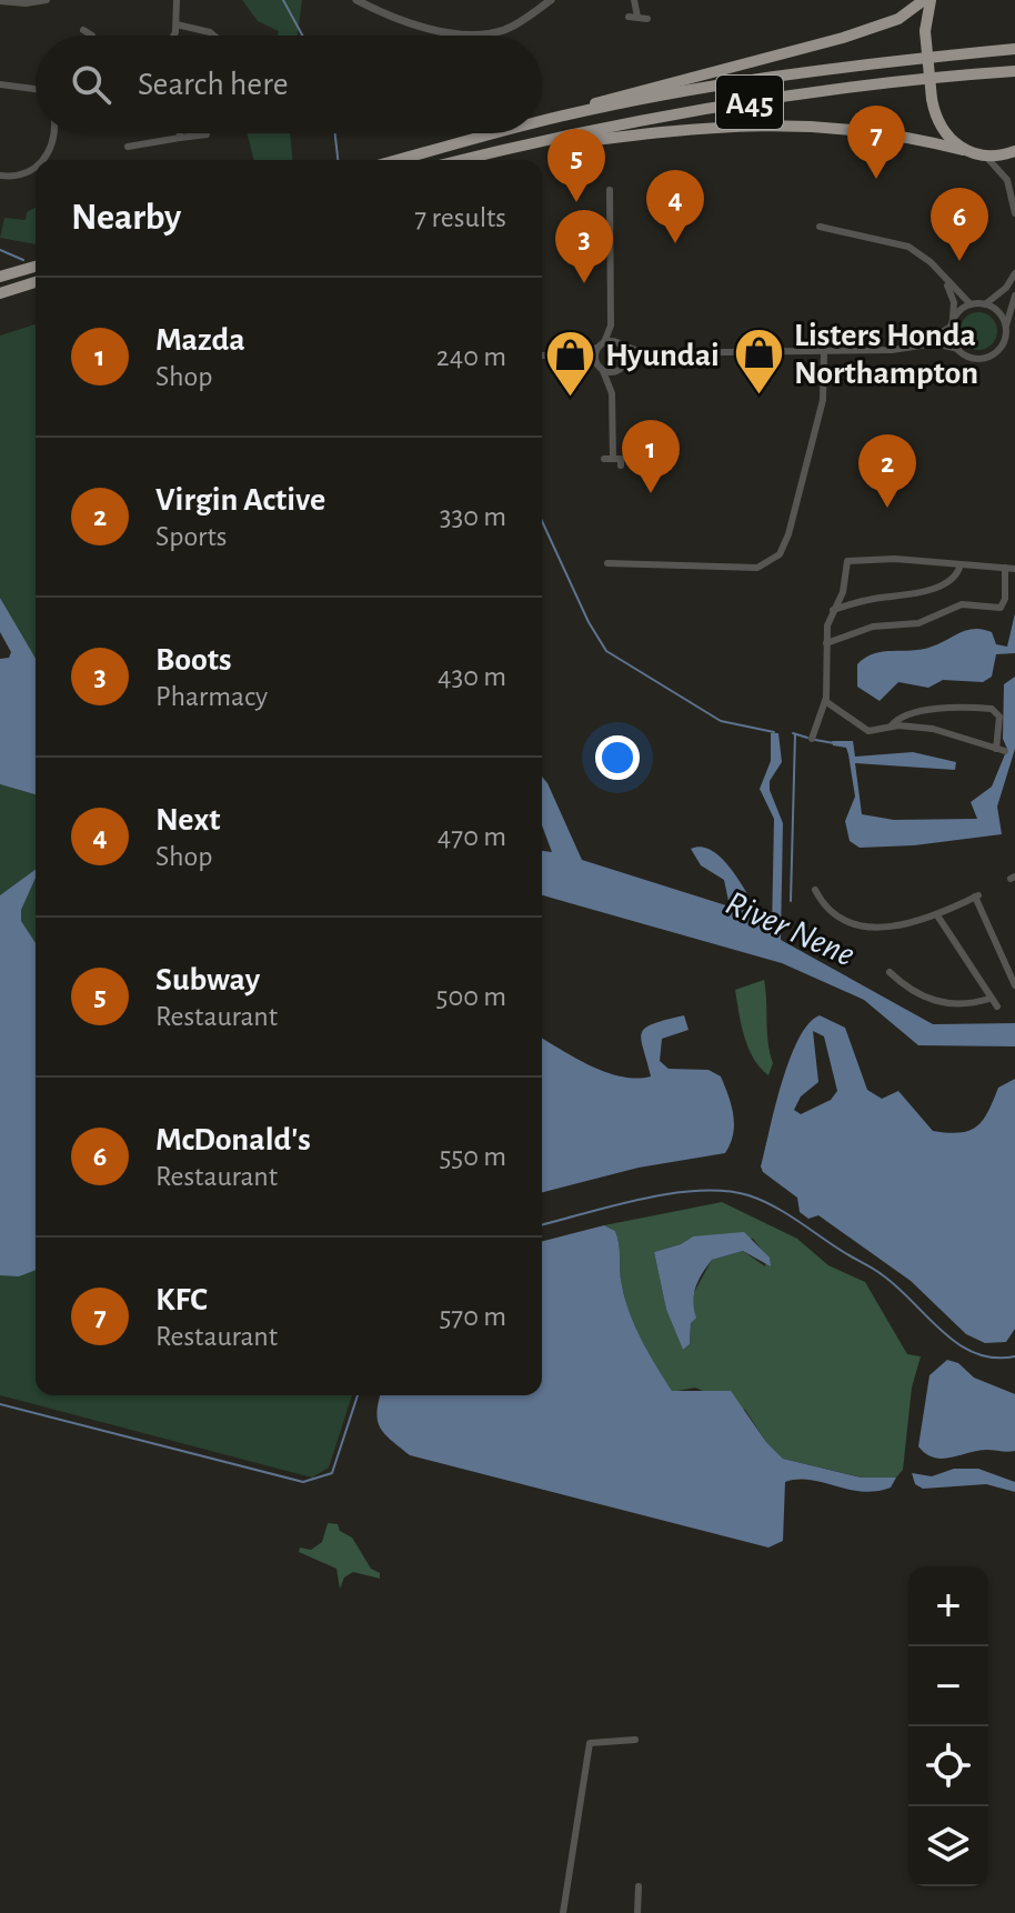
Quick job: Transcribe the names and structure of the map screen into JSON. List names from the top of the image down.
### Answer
{
  "streets": {
    "highway": ["A45"]
  },
  "water": ["River Nene"],
  "places": {
    "shop": ["Listers Honda Northampton", "Hyundai"]
  },
  "page": {
    "search": "Search here",
    "pins": [
      "7",
      "5",
      "4",
      "6",
      "3",
      "1",
      "2"
    ],
    "heading": ["Nearby", "7 results"],
    "list": [
      {
        "mark": "1",
        "name": "Mazda",
        "note": "Shop",
        "value": "240 m"
      },
      {
        "mark": "2",
        "name": "Virgin Active",
        "note": "Sports",
        "value": "330 m"
      },
      {
        "mark": "3",
        "name": "Boots",
        "note": "Pharmacy",
        "value": "430 m"
      },
      {
        "mark": "4",
        "name": "Next",
        "note": "Shop",
        "value": "470 m"
      },
      {
        "mark": "5",
        "name": "Subway",
        "note": "Restaurant",
        "value": "500 m"
      },
      {
        "mark": "6",
        "name": "McDonald's",
        "note": "Restaurant",
        "value": "550 m"
      },
      {
        "mark": "7",
        "name": "KFC",
        "note": "Restaurant",
        "value": "570 m"
      }
    ],
    "map_buttons": ["+", "−"]
  }
}
